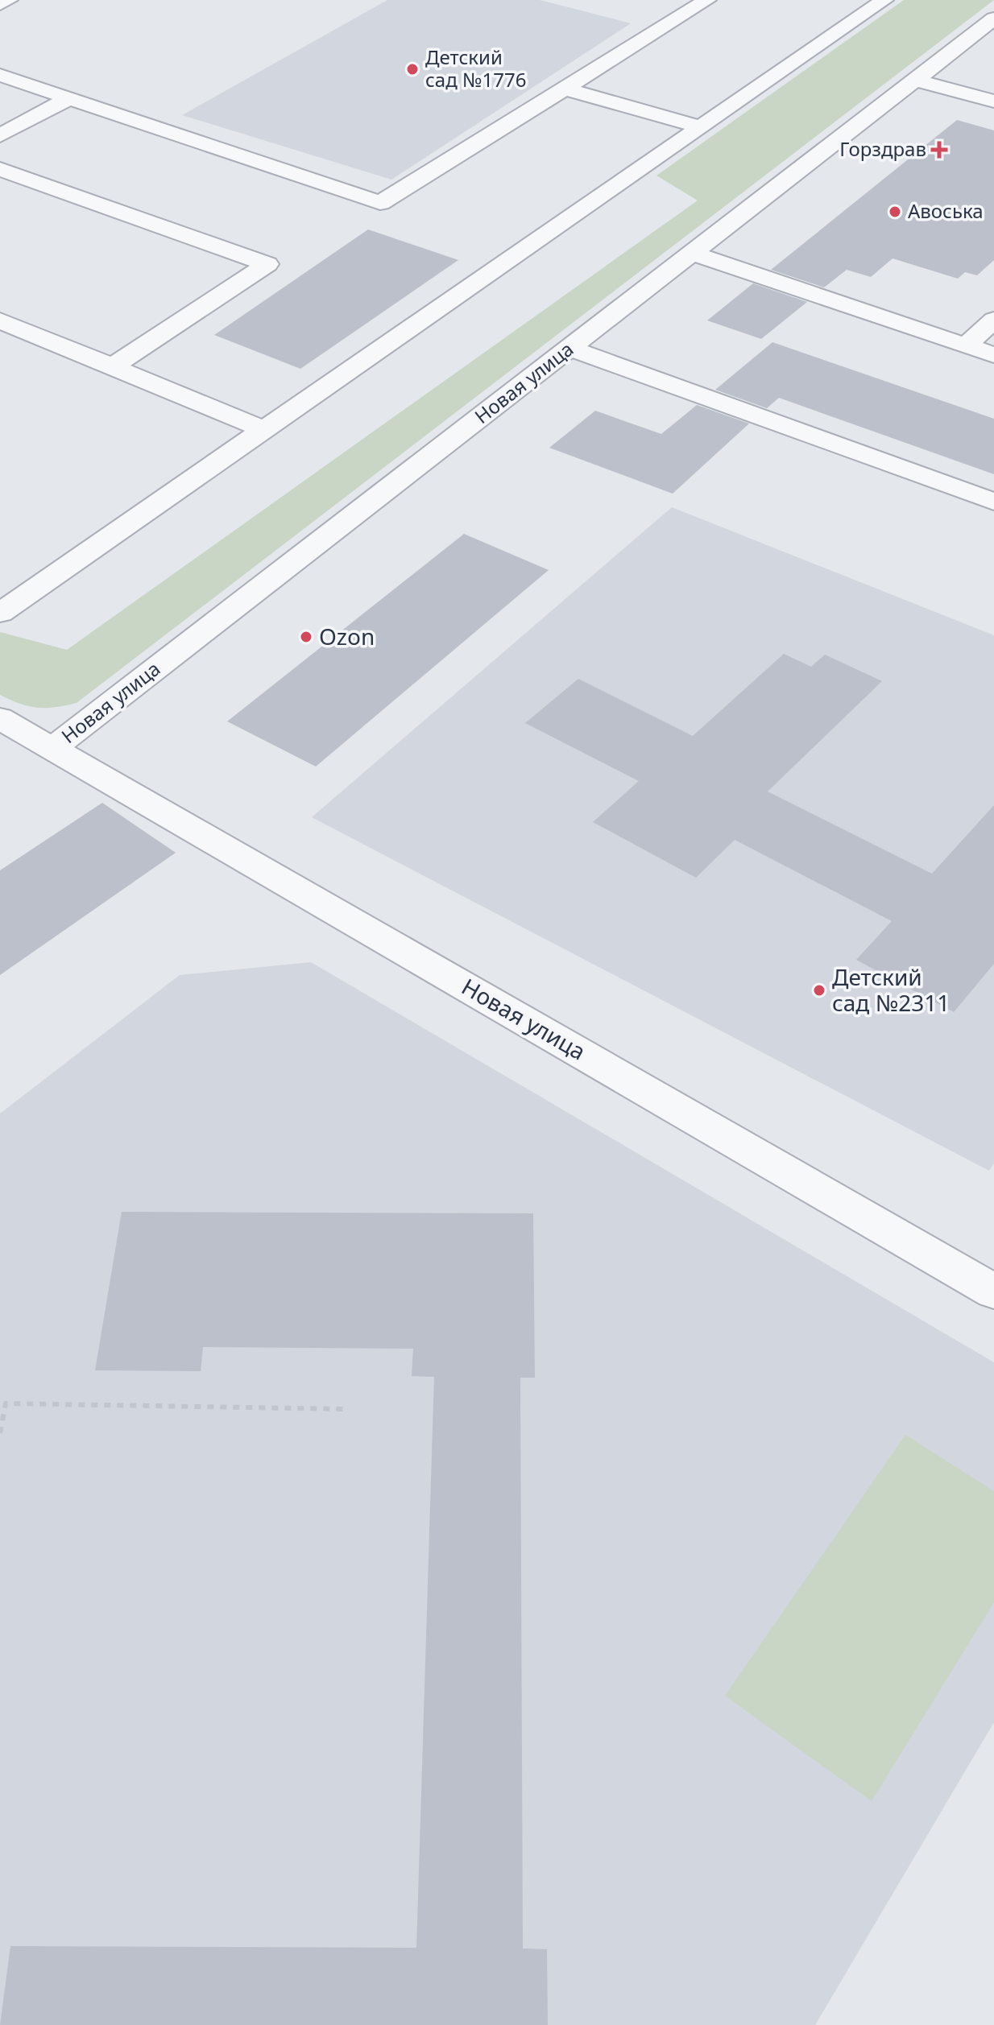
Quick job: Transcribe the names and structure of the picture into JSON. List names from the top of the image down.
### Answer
{
  "streets": {
    "street": ["Новая улица"]
  },
  "places": {
    "other": [
      "Детский сад №1776",
      "Авоська",
      "Ozon",
      "Детский сад №2311"
    ],
    "health": ["Горздрав"]
  }
}
